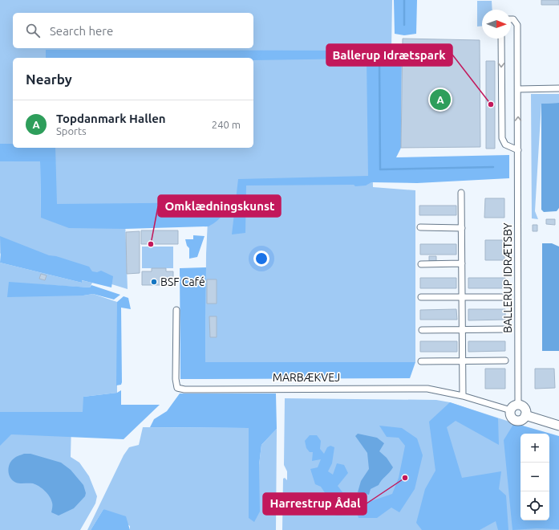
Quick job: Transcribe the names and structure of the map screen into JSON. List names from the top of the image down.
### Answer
{
  "streets": {
    "street": ["BALLERUP IDRÆTSBY", "MARBÆKVEJ"]
  },
  "crossings": [
    ["BALLERUP IDRÆTSBY", "MARBÆKVEJ"]
  ],
  "places": [
    "Ballerup Idrætspark",
    "Omklædningskunst",
    "BSF Café",
    "Harrestrup Ådal"
  ],
  "north": "right",
  "page": {
    "search": "Search here",
    "heading": "Nearby",
    "pins": "A",
    "list": [
      {
        "mark": "A",
        "name": "Topdanmark Hallen",
        "note": "Sports",
        "value": "240 m"
      }
    ],
    "map_buttons": ["+", "−"]
  }
}
